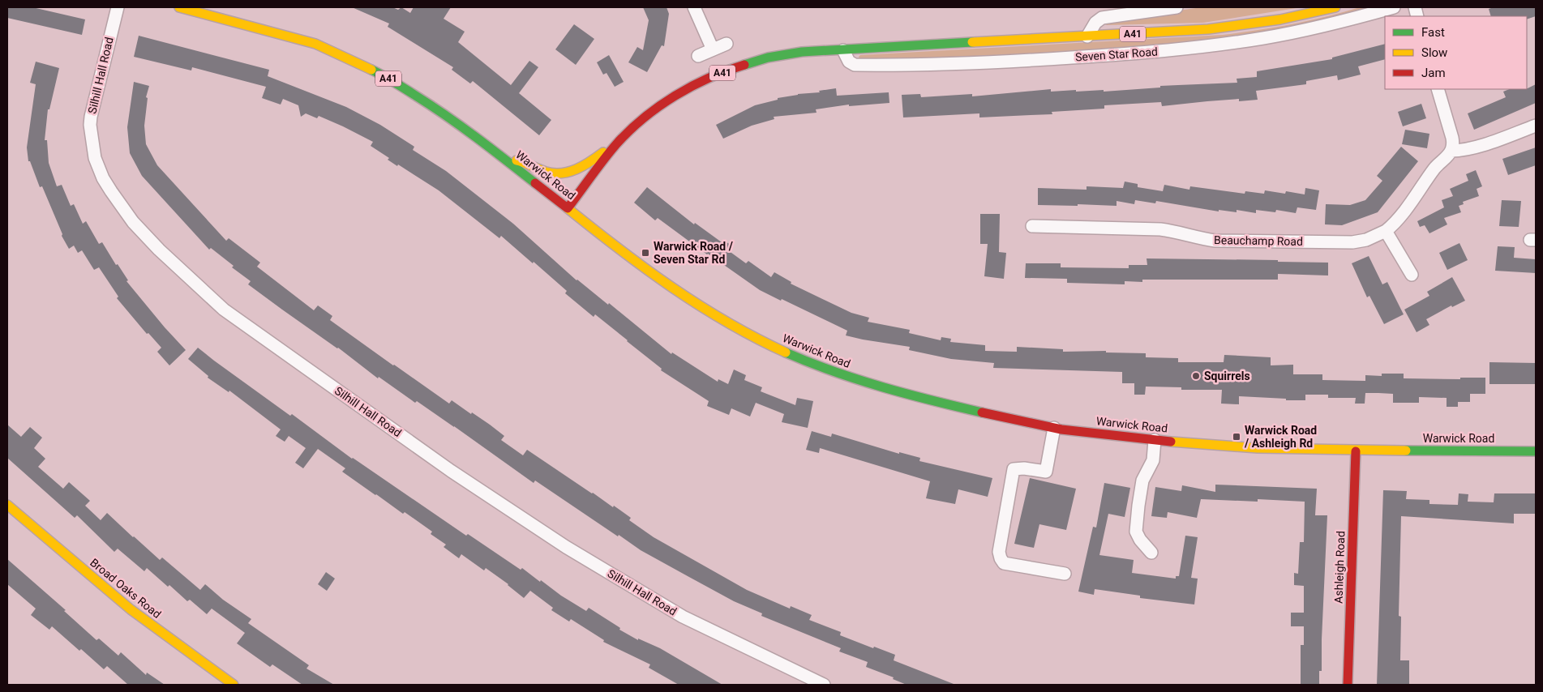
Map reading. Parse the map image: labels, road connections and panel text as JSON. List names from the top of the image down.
{
  "streets": {
    "main road": [
      "A41",
      "Seven Star Road",
      "Warwick Road",
      "Ashleigh Road",
      "Broad Oaks Road"
    ],
    "street": ["Silhill Hall Road", "Beauchamp Road"]
  },
  "crossings": [
    ["Seven Star Road", "Warwick Road"],
    ["Warwick Road", "Ashleigh Road"]
  ],
  "places": {
    "transit": ["Warwick Road / Seven Star Rd", "Warwick Road / Ashleigh Rd"],
    "other": ["Squirrels"]
  },
  "legend": ["Fast", "Slow", "Jam"]
}
